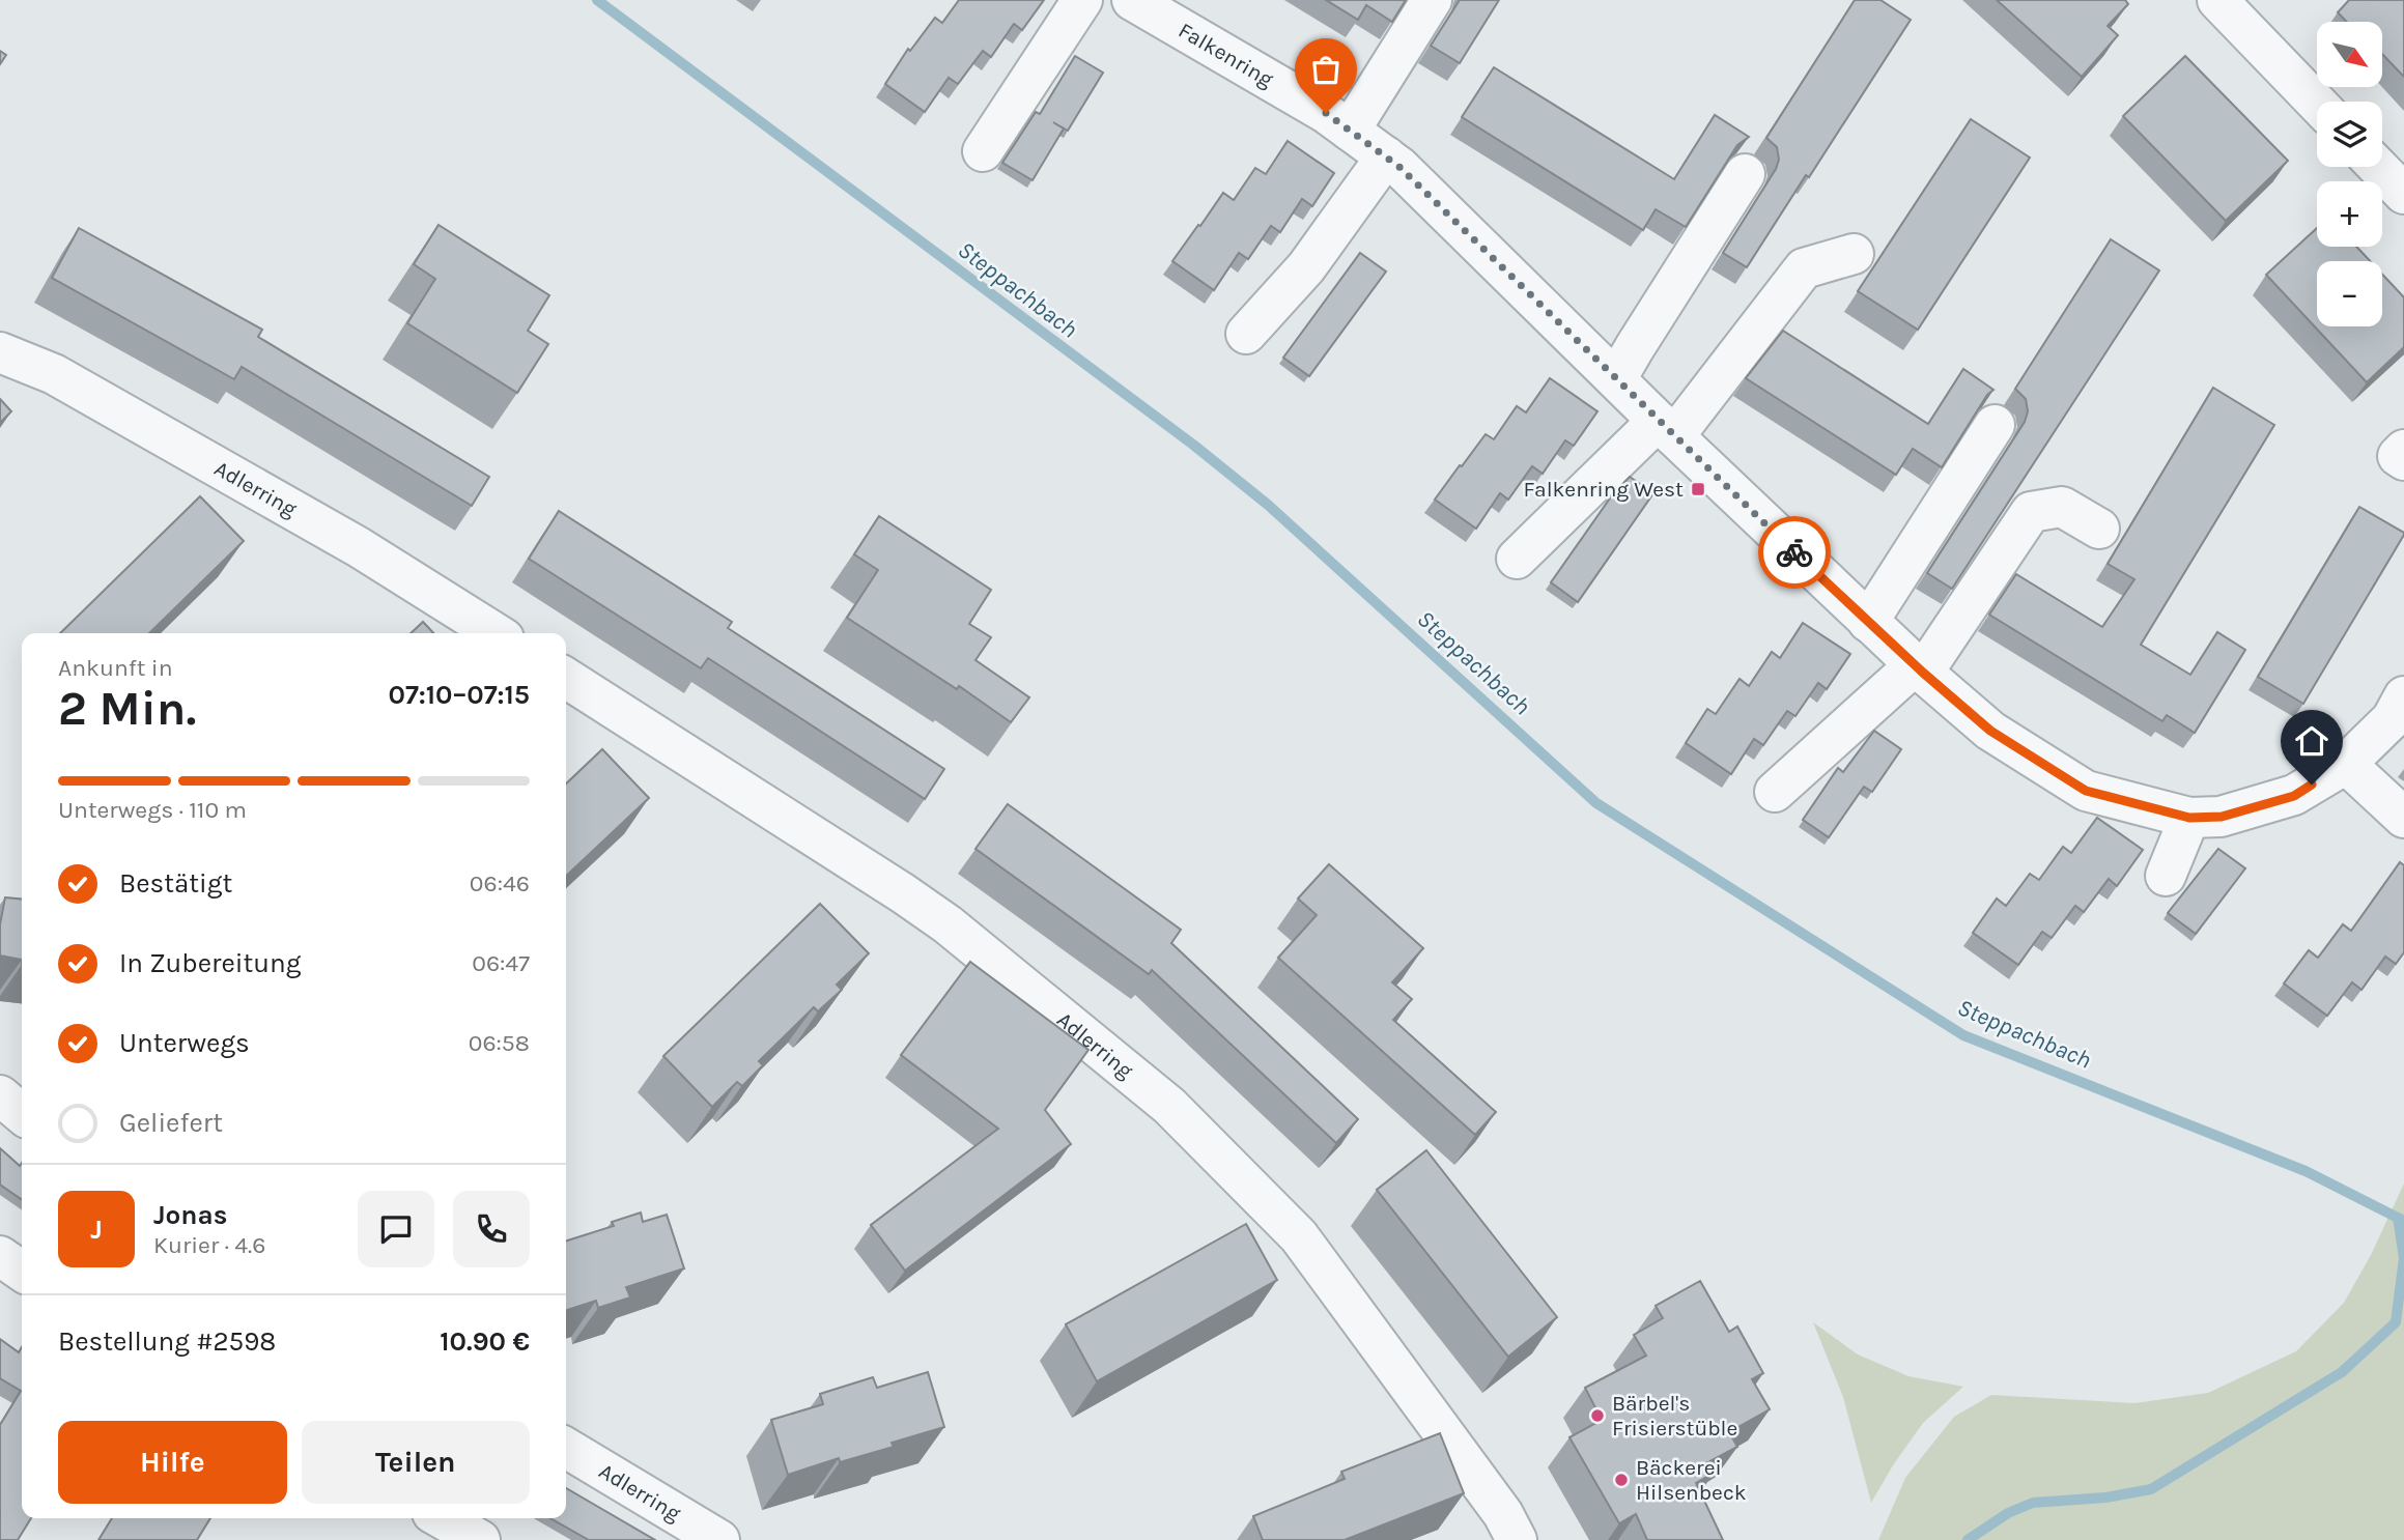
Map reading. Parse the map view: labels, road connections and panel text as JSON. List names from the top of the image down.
{
  "streets": {
    "street": ["Falkenring", "Adlerring"]
  },
  "water": ["Steppachbach"],
  "places": {
    "transit": ["Falkenring West"],
    "other": ["Bärbel's Frisierstüble", "Bäckerei Hilsenbeck"]
  },
  "north": "bottom right",
  "page": {
    "map_buttons": ["+", "−"],
    "heading": ["2 Min.", "Ankunft in", "07:10–07:15"],
    "panel": [
      "Jonas",
      "Kurier · 4.6",
      "Bestellung #2598",
      "10.90 €"
    ],
    "bar": "Unterwegs · 110 m",
    "list": [
      ["Bestätigt", "06:46"],
      ["In Zubereitung", "06:47"],
      ["Unterwegs", "06:58"],
      "Geliefert"
    ],
    "round": "J",
    "buttons": ["Hilfe", "Teilen"]
  }
}
